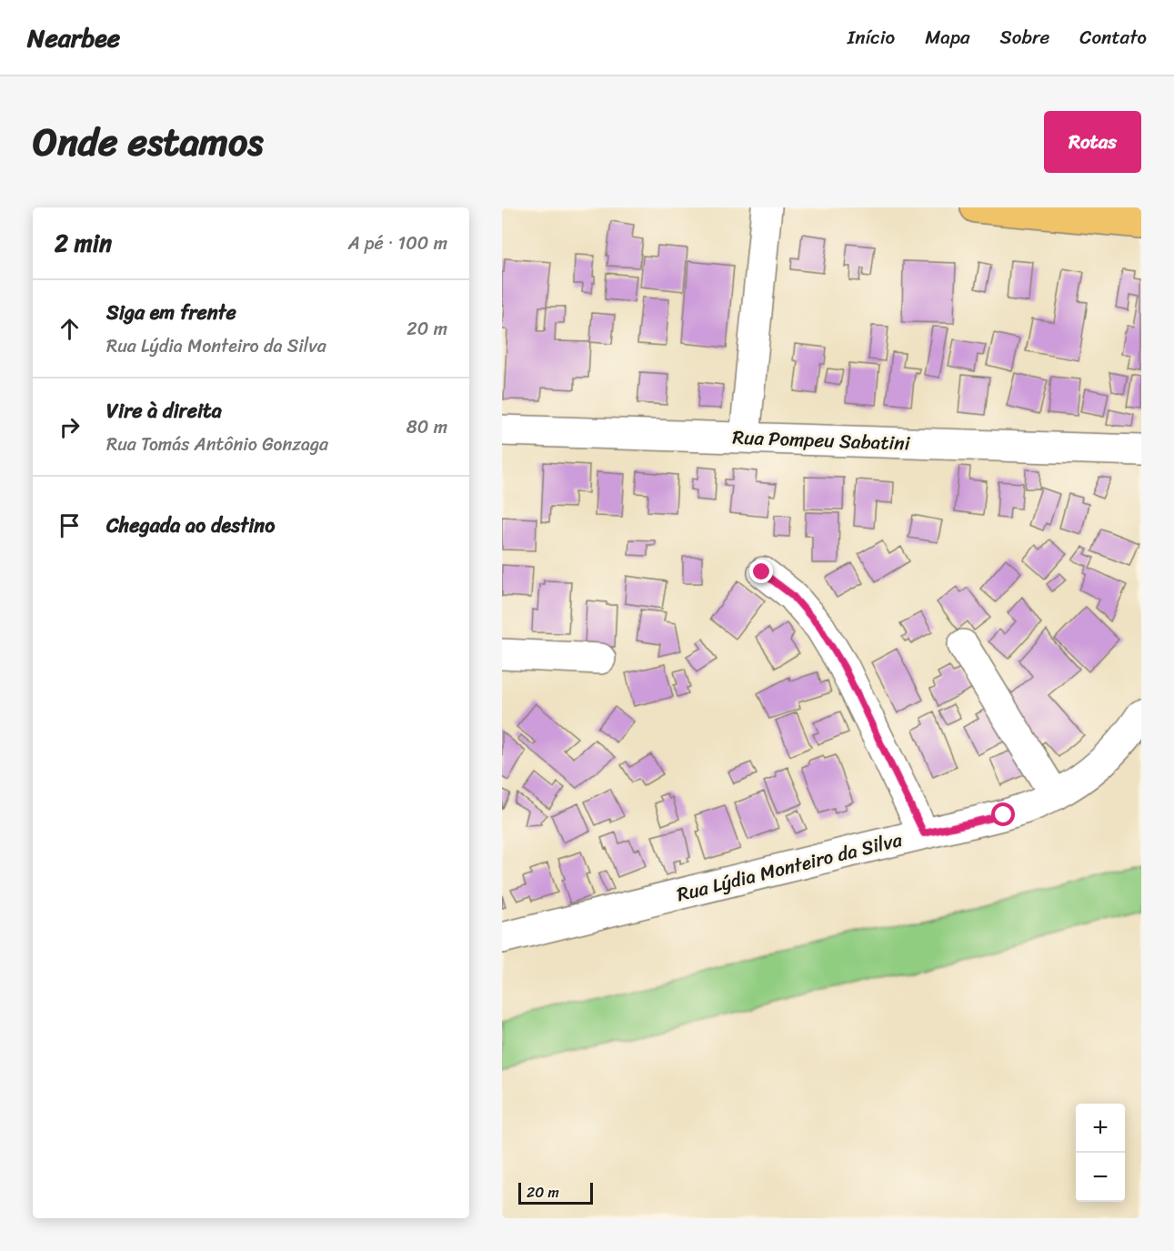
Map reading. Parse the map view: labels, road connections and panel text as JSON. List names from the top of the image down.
{
  "streets": {
    "street": ["Rua Pompeu Sabatini", "Rua Lýdia Monteiro da Silva"]
  },
  "scale_bar": "20 m",
  "page": {
    "header": "Nearbee",
    "nav": [
      "Início",
      "Mapa",
      "Sobre",
      "Contato"
    ],
    "title": "Onde estamos",
    "buttons": "Rotas",
    "heading": ["2 min", "A pé · 100 m"],
    "list": [
      ["Siga em frente", "Rua Lýdia Monteiro da Silva", "20 m"],
      ["Vire à direita", "Rua Tomás Antônio Gonzaga", "80 m"],
      "Chegada ao destino"
    ],
    "map_buttons": ["+", "−"],
    "scale": "20 m"
  }
}
